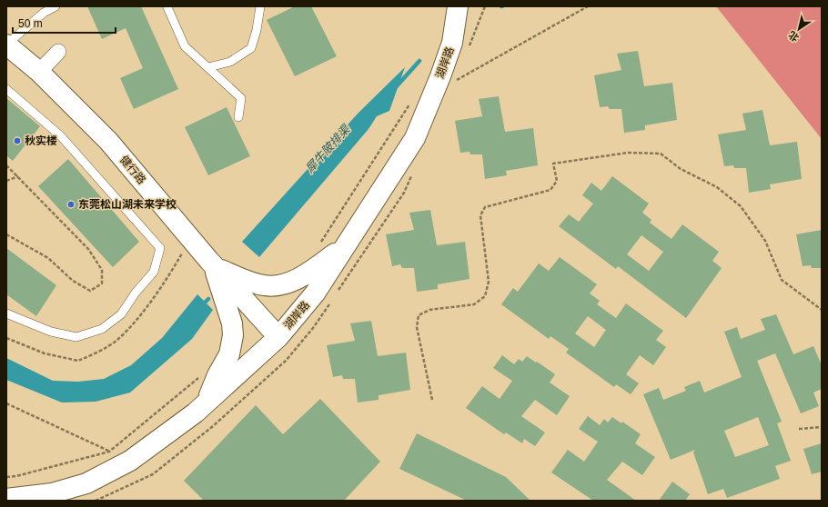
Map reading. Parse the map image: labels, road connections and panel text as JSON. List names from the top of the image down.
{
  "streets": {
    "street": ["湖岸路", "健行路"]
  },
  "crossings": [
    ["湖岸路", "健行路"]
  ],
  "water": ["犀牛陂排渠"],
  "places": ["秋实楼", "东莞松山湖未来学校"],
  "scale_bar": "50 m",
  "north": "bottom left"
}
